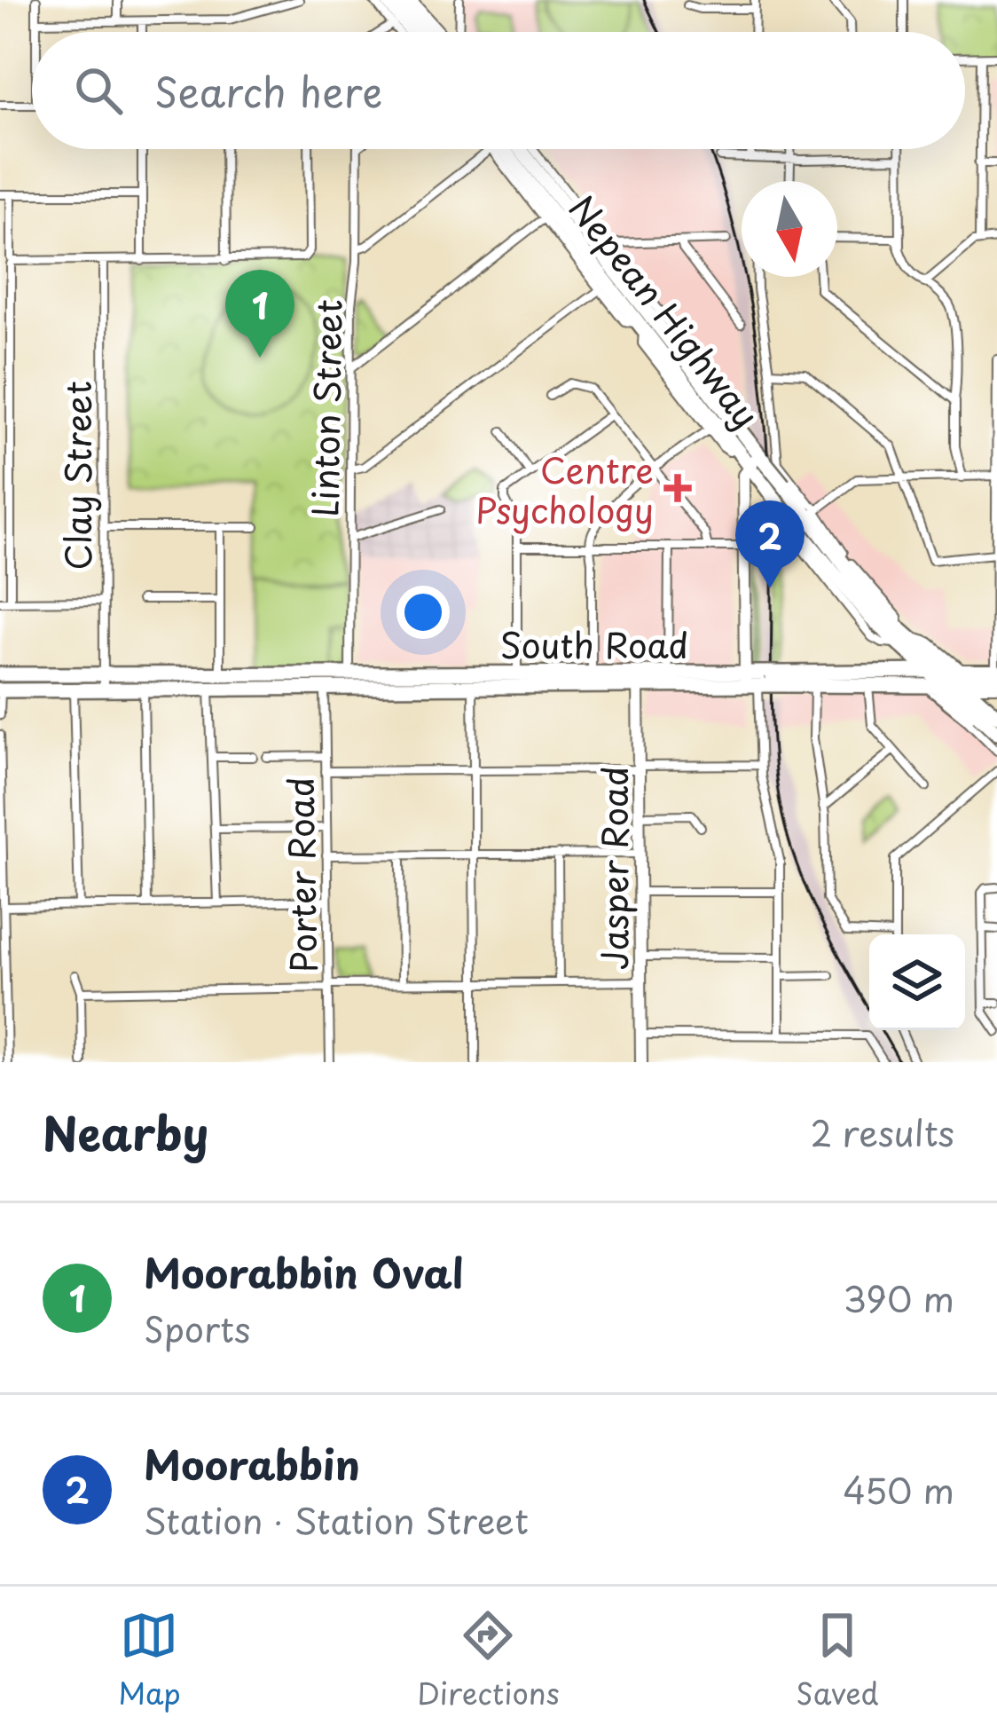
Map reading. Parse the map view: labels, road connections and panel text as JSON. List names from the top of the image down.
{
  "streets": {
    "highway": ["Nepean Highway", "South Road"],
    "main road": ["Jasper Road"],
    "street": ["Linton Street", "Clay Street", "Porter Road"]
  },
  "crossings": [
    ["Nepean Highway", "South Road"],
    ["Linton Street", "South Road"],
    ["Clay Street", "South Road"],
    ["South Road", "Jasper Road"],
    ["South Road", "Porter Road"]
  ],
  "places": {
    "health": ["Centre Psychology"]
  },
  "north": "bottom",
  "page": {
    "search": "Search here",
    "pins": ["1", "2"],
    "heading": ["Nearby", "2 results"],
    "list": [
      {
        "mark": "1",
        "name": "Moorabbin Oval",
        "note": "Sports",
        "value": "390 m"
      },
      {
        "mark": "2",
        "name": "Moorabbin",
        "note": "Station · Station Street",
        "value": "450 m"
      }
    ],
    "nav": ["Map", "Directions", "Saved"]
  }
}
